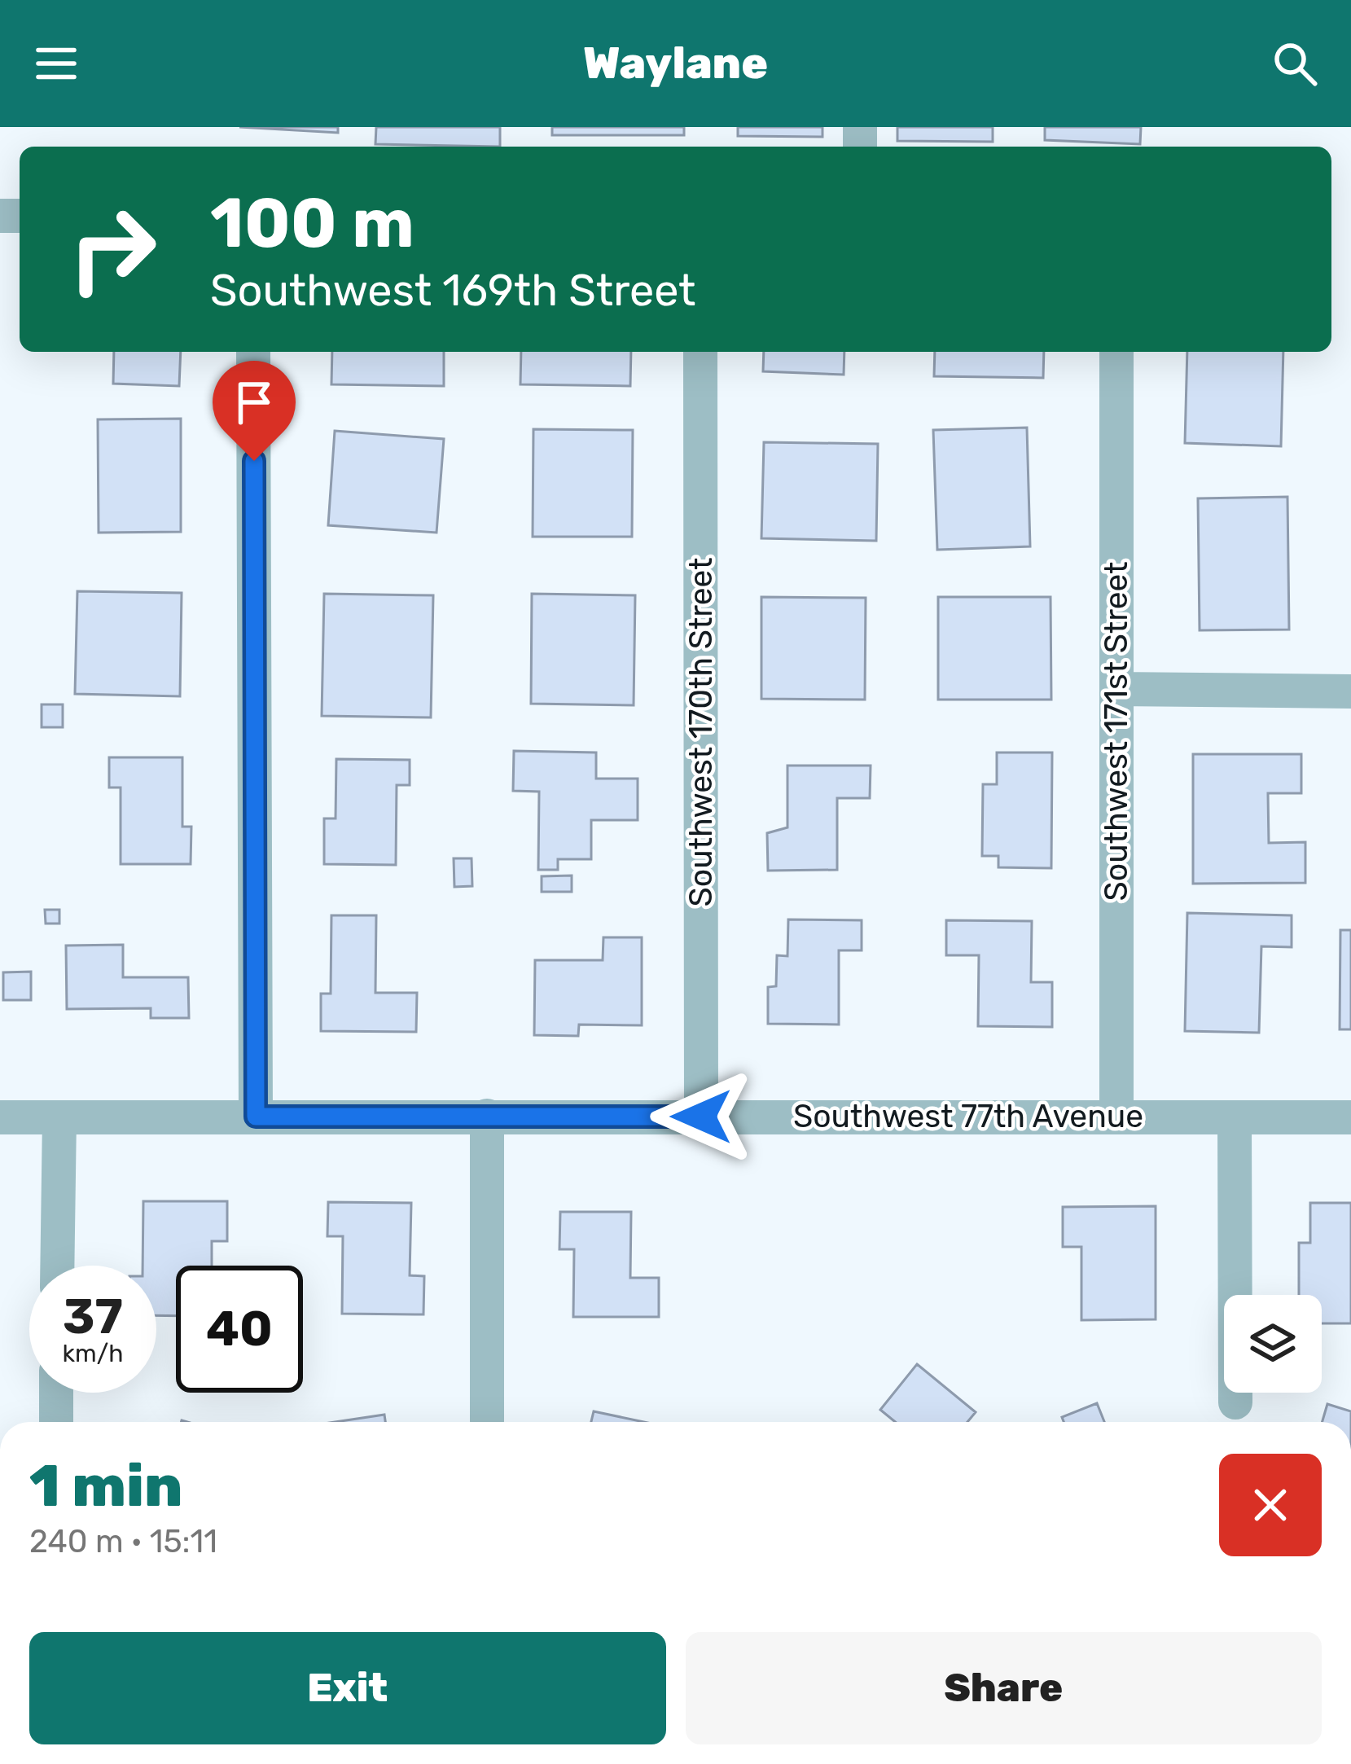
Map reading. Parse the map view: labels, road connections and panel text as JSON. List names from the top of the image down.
{
  "streets": {
    "street": ["Southwest 171st Street", "Southwest 170th Street", "Southwest 77th Avenue"]
  },
  "crossings": [
    ["Southwest 171st Street", "Southwest 77th Avenue"],
    ["Southwest 170th Street", "Southwest 77th Avenue"]
  ],
  "page": {
    "header": "Waylane",
    "turn": ["100 m", "Southwest 169th Street"],
    "speed": "37 km/h",
    "limit": "40",
    "heading": ["1 min", "240 m · 15:11"],
    "buttons": ["Exit", "Share"]
  }
}
